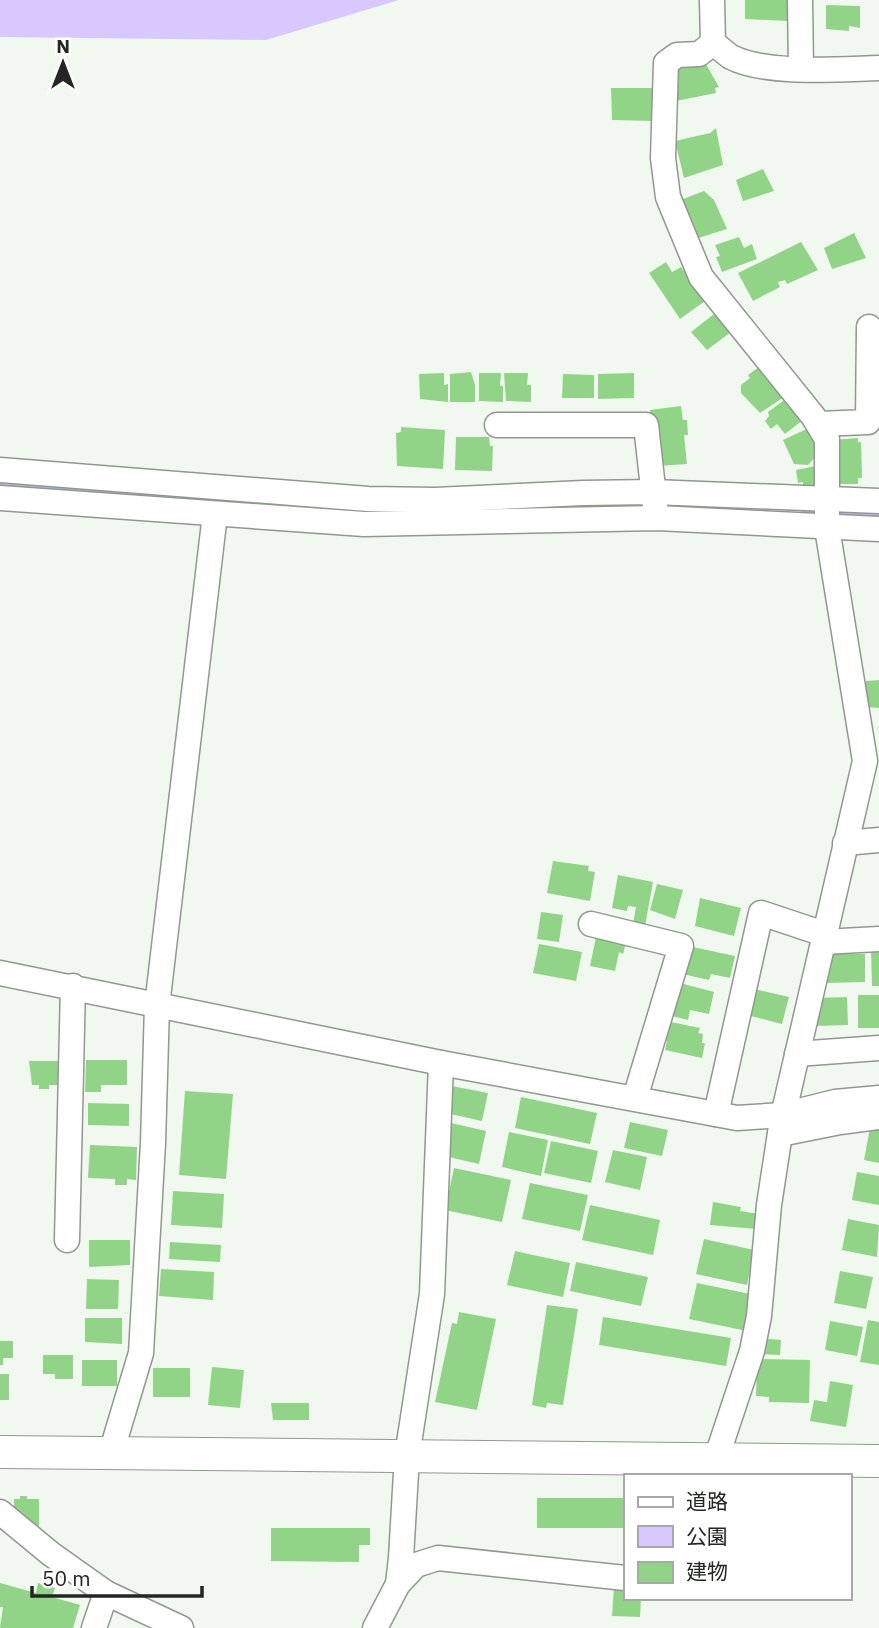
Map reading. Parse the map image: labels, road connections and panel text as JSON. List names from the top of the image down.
{
  "legend": ["道路", "公園", "建物"],
  "scale_bar": "50 m",
  "north": "top"
}
